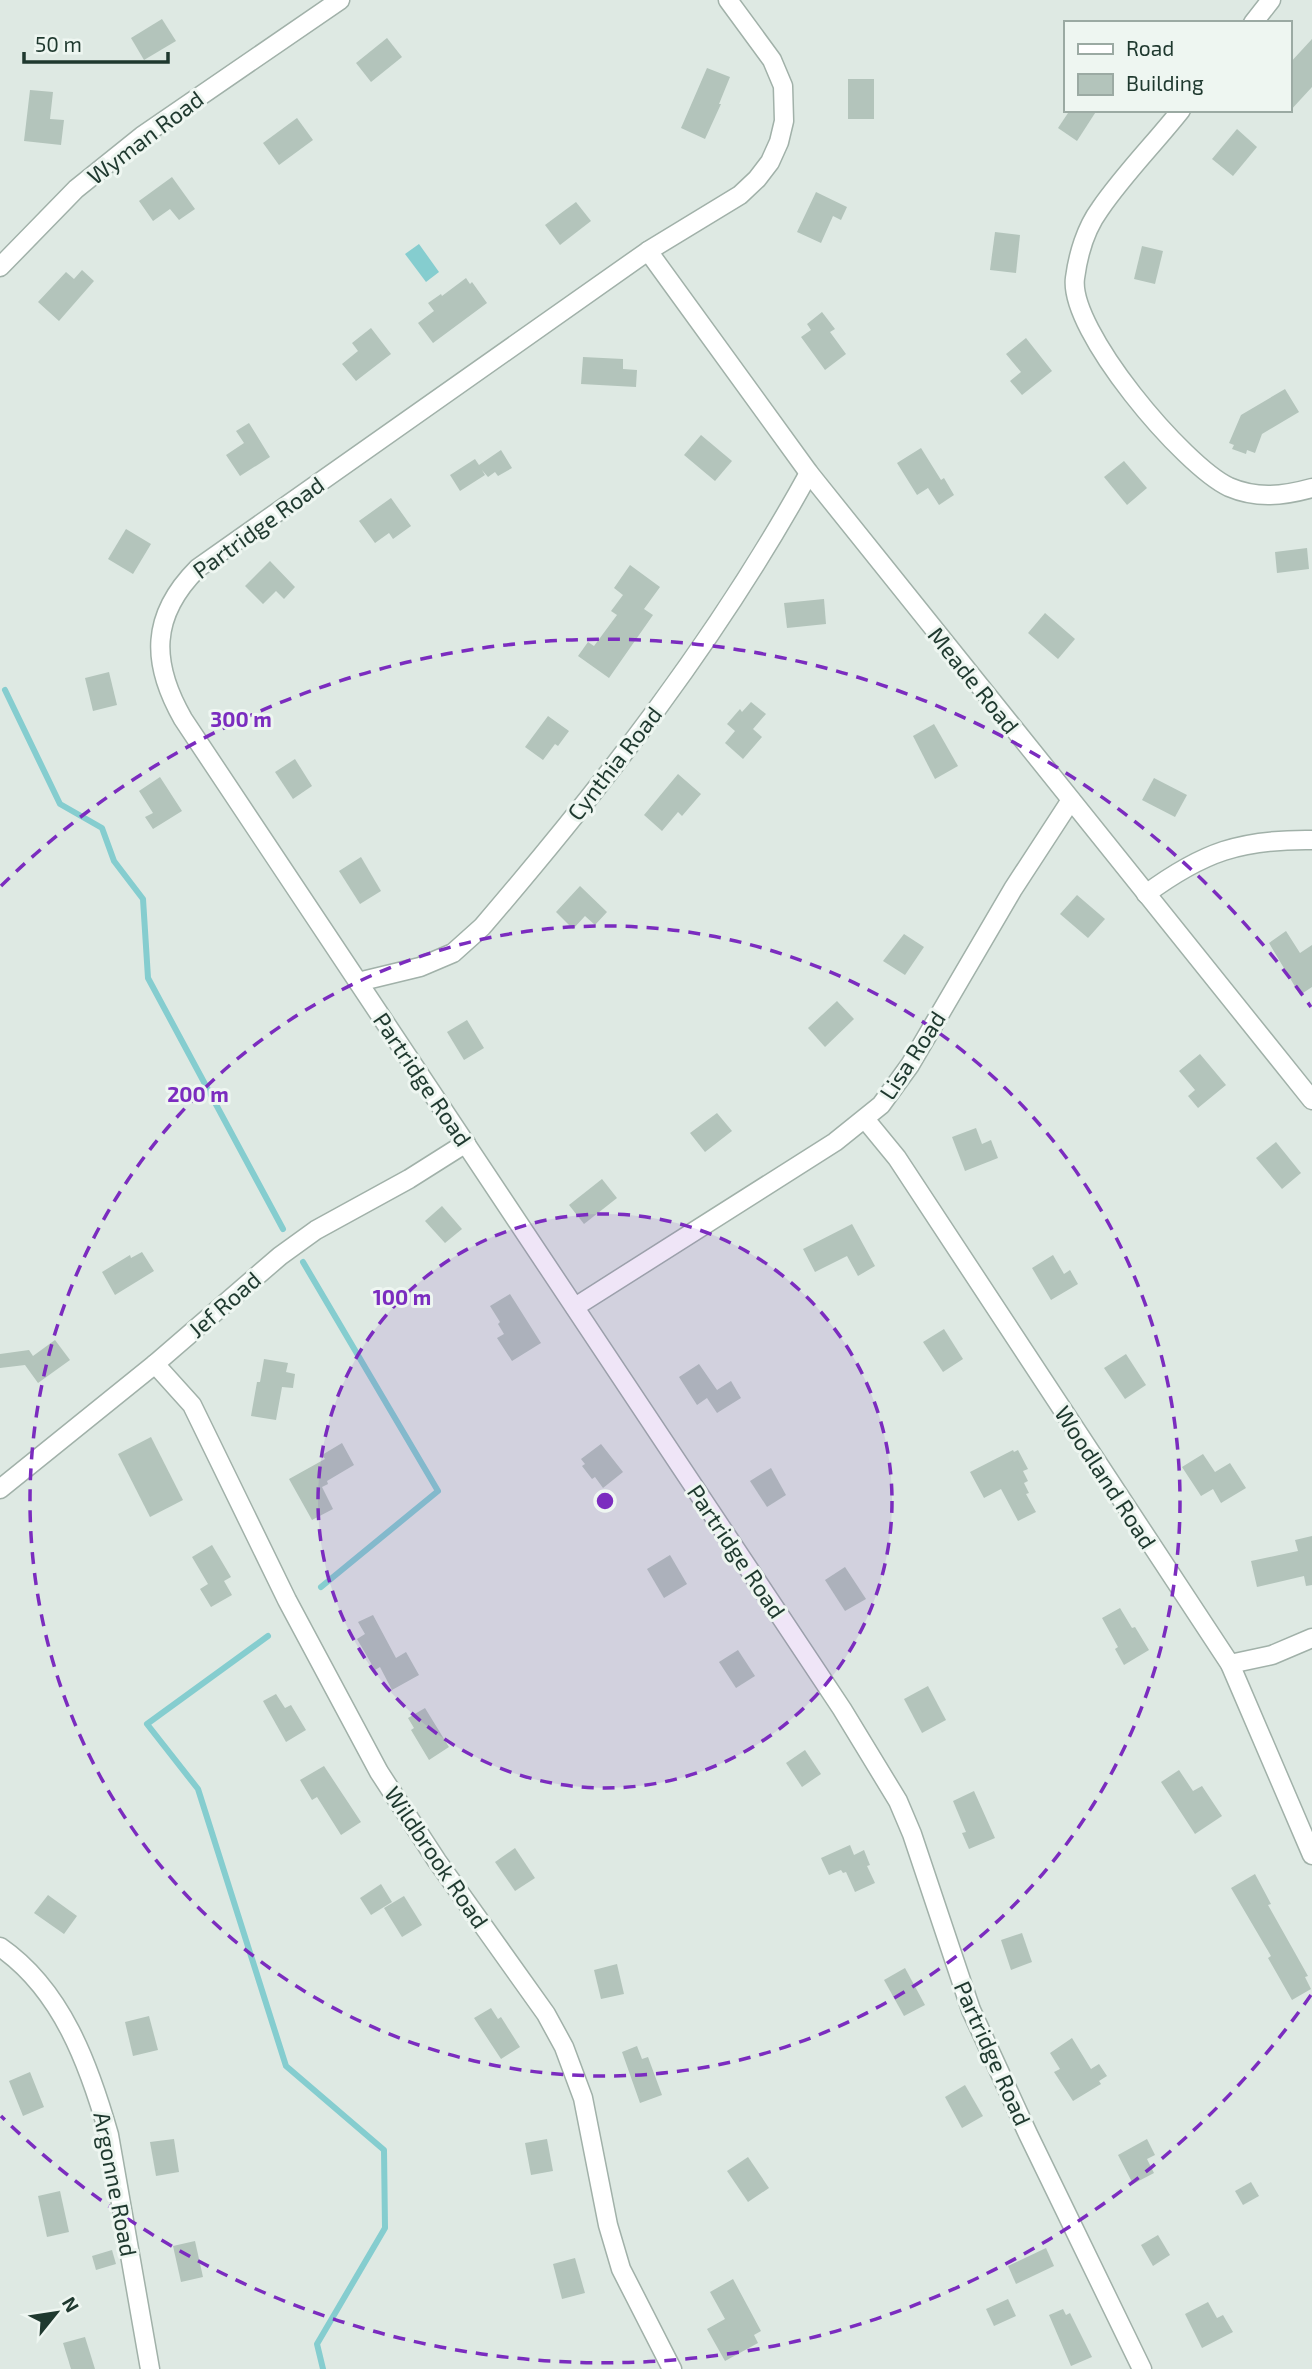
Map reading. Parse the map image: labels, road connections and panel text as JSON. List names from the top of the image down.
{
  "streets": {
    "street": [
      "Wyman Road",
      "Partridge Road",
      "Meade Road",
      "Cynthia Road",
      "Lisa Road",
      "Jef Road",
      "Woodland Road",
      "Wildbrook Road",
      "Argonne Road"
    ]
  },
  "crossings": [
    ["Partridge Road", "Meade Road"],
    ["Partridge Road", "Cynthia Road"],
    ["Partridge Road", "Lisa Road"],
    ["Partridge Road", "Jef Road"],
    ["Meade Road", "Cynthia Road"],
    ["Meade Road", "Lisa Road"],
    ["Lisa Road", "Woodland Road"],
    ["Jef Road", "Wildbrook Road"]
  ],
  "legend": ["Road", "Building"],
  "scale_bar": "50 m",
  "north": "top right",
  "rings": ["300 m", "200 m", "100 m"]
}
